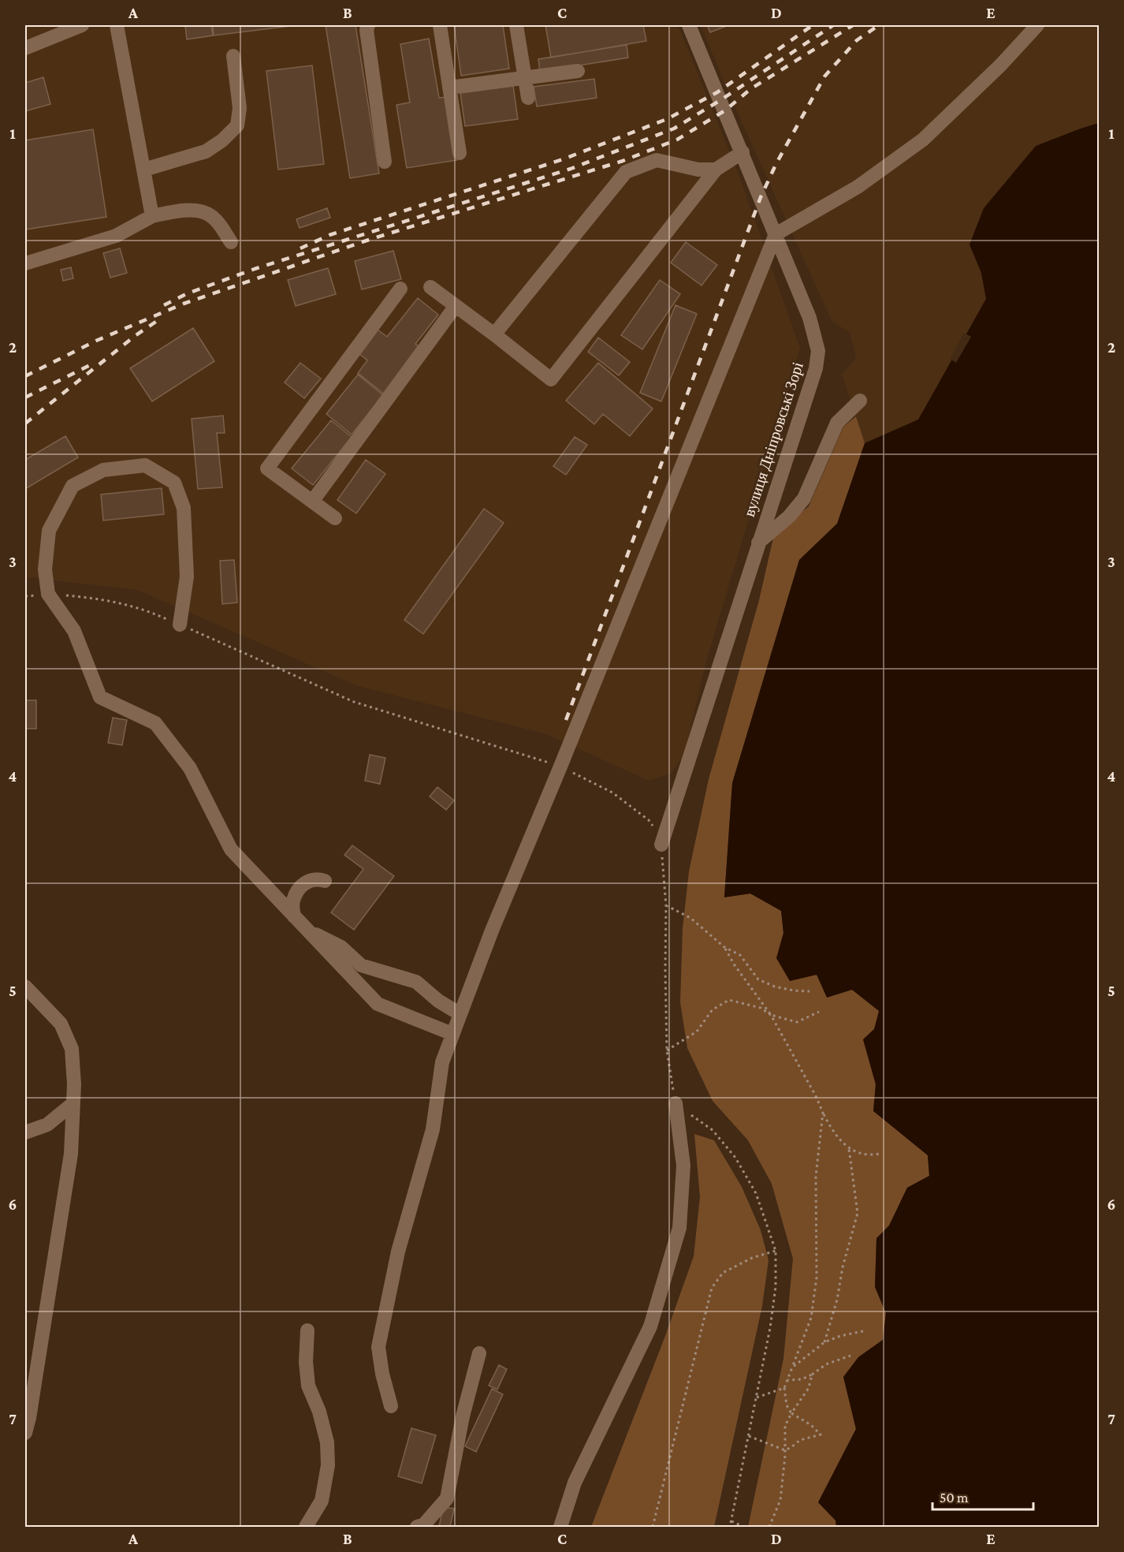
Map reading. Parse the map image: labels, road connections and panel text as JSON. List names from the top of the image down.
{
  "streets": {
    "street": ["вулиця Дніпровські Зорі"]
  },
  "scale_bar": "50 m",
  "grid": {
    "columns": [
      "A",
      "B",
      "C",
      "D",
      "E"
    ],
    "rows": [
      "1",
      "2",
      "3",
      "4",
      "5",
      "6",
      "7"
    ]
  }
}
